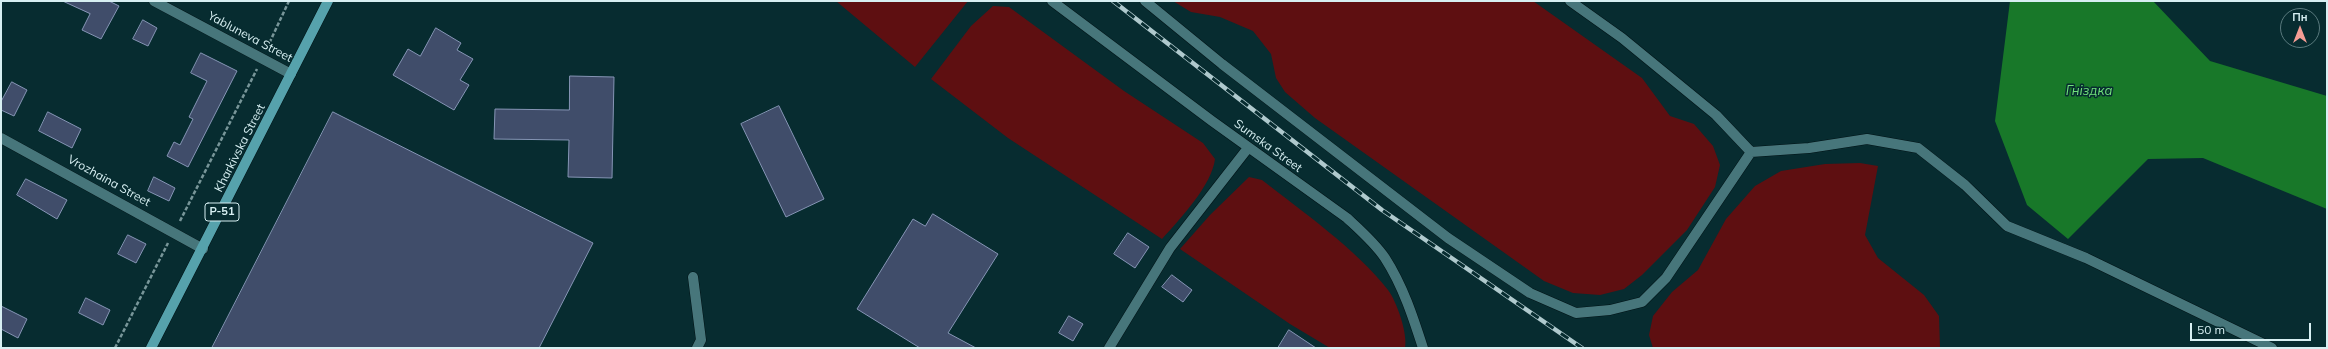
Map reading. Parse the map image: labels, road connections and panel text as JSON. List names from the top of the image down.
{
  "streets": {
    "main road": ["Kharkivska Street", "Р-51"],
    "street": ["Yabluneva Street", "Sumska Street", "Vrozhaina Street"]
  },
  "crossings": [
    ["Yabluneva Street", "Kharkivska Street"],
    ["Kharkivska Street", "Vrozhaina Street"]
  ],
  "water": ["Гніздка"],
  "scale_bar": "50 m",
  "north": "top"
}
